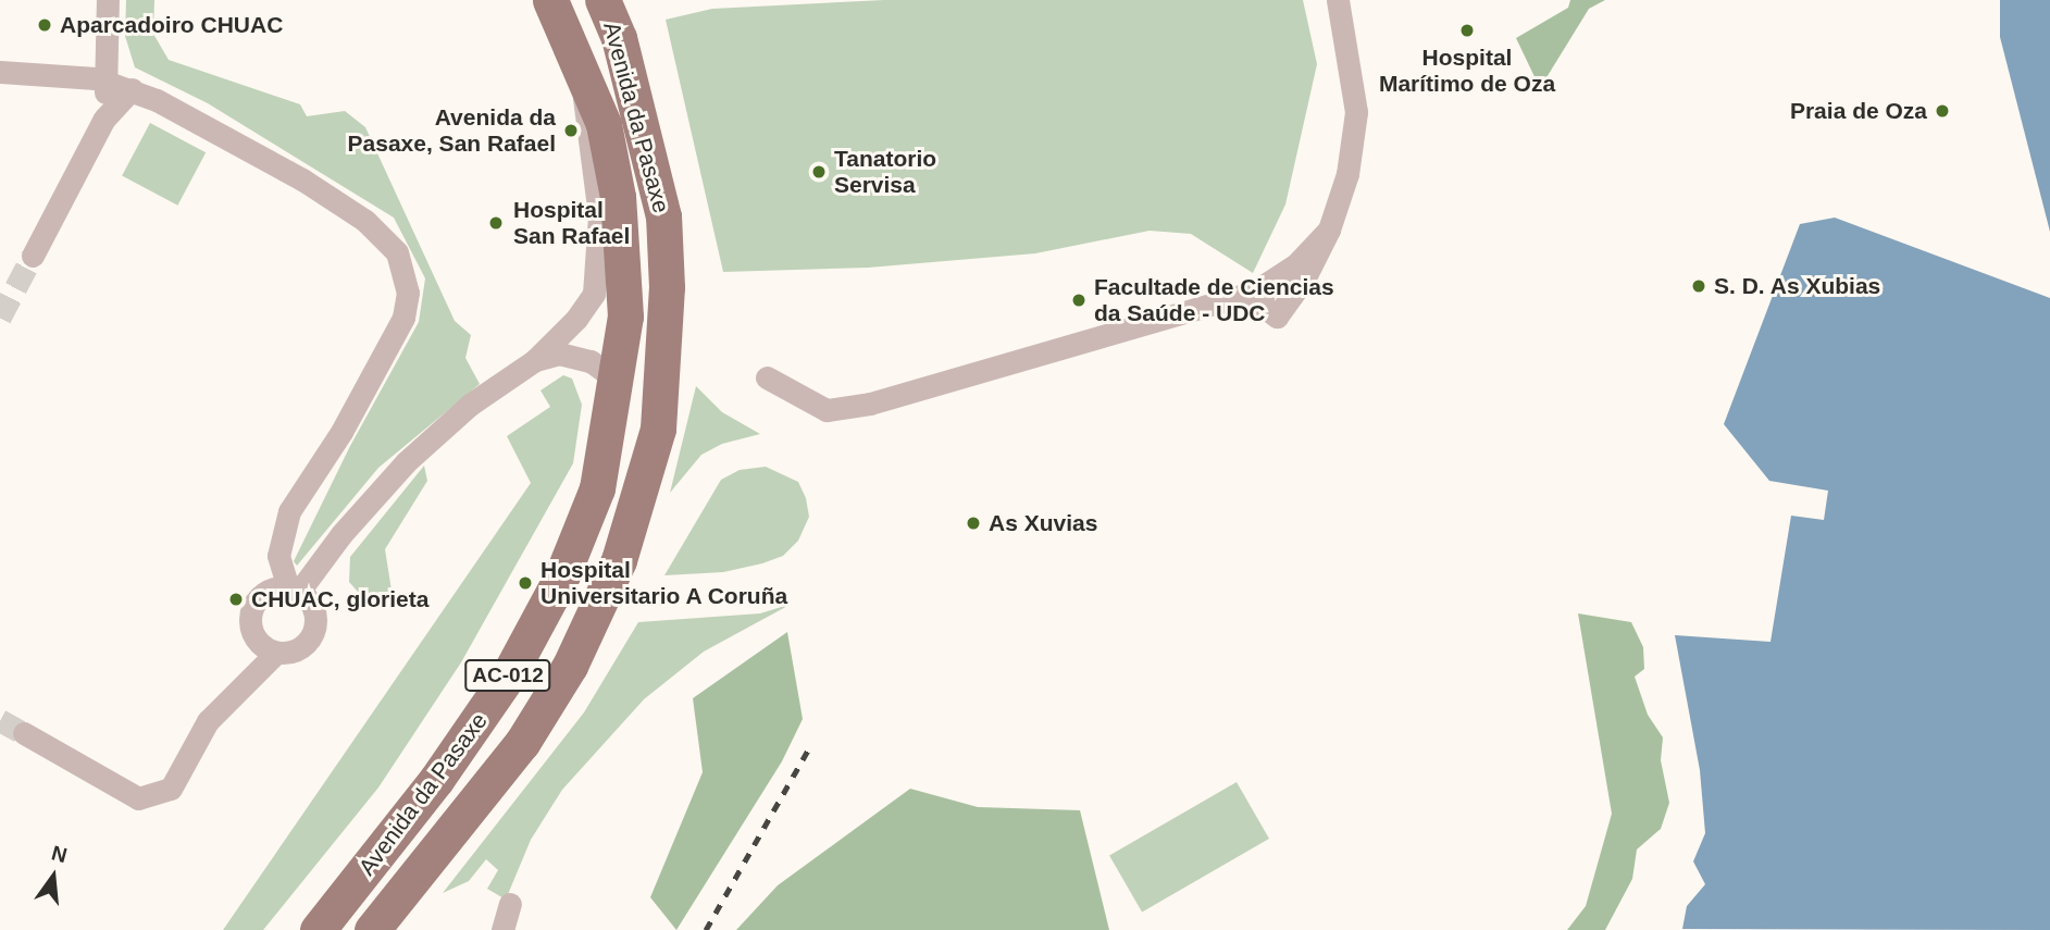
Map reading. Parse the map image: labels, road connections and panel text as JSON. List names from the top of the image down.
{
  "streets": {
    "main road": ["Avenida da Pasaxe", "AC-012"]
  },
  "places": [
    "Aparcadoiro CHUAC",
    "Hospital Marítimo de Oza",
    "Praia de Oza",
    "Avenida da Pasaxe, San Rafael",
    "Tanatorio Servisa",
    "Hospital San Rafael",
    "S. D. As Xubias",
    "Facultade de Ciencias da Saúde - UDC",
    "As Xuvias",
    "Hospital Universitario A Coruña",
    "CHUAC, glorieta"
  ],
  "north": "top"
}
